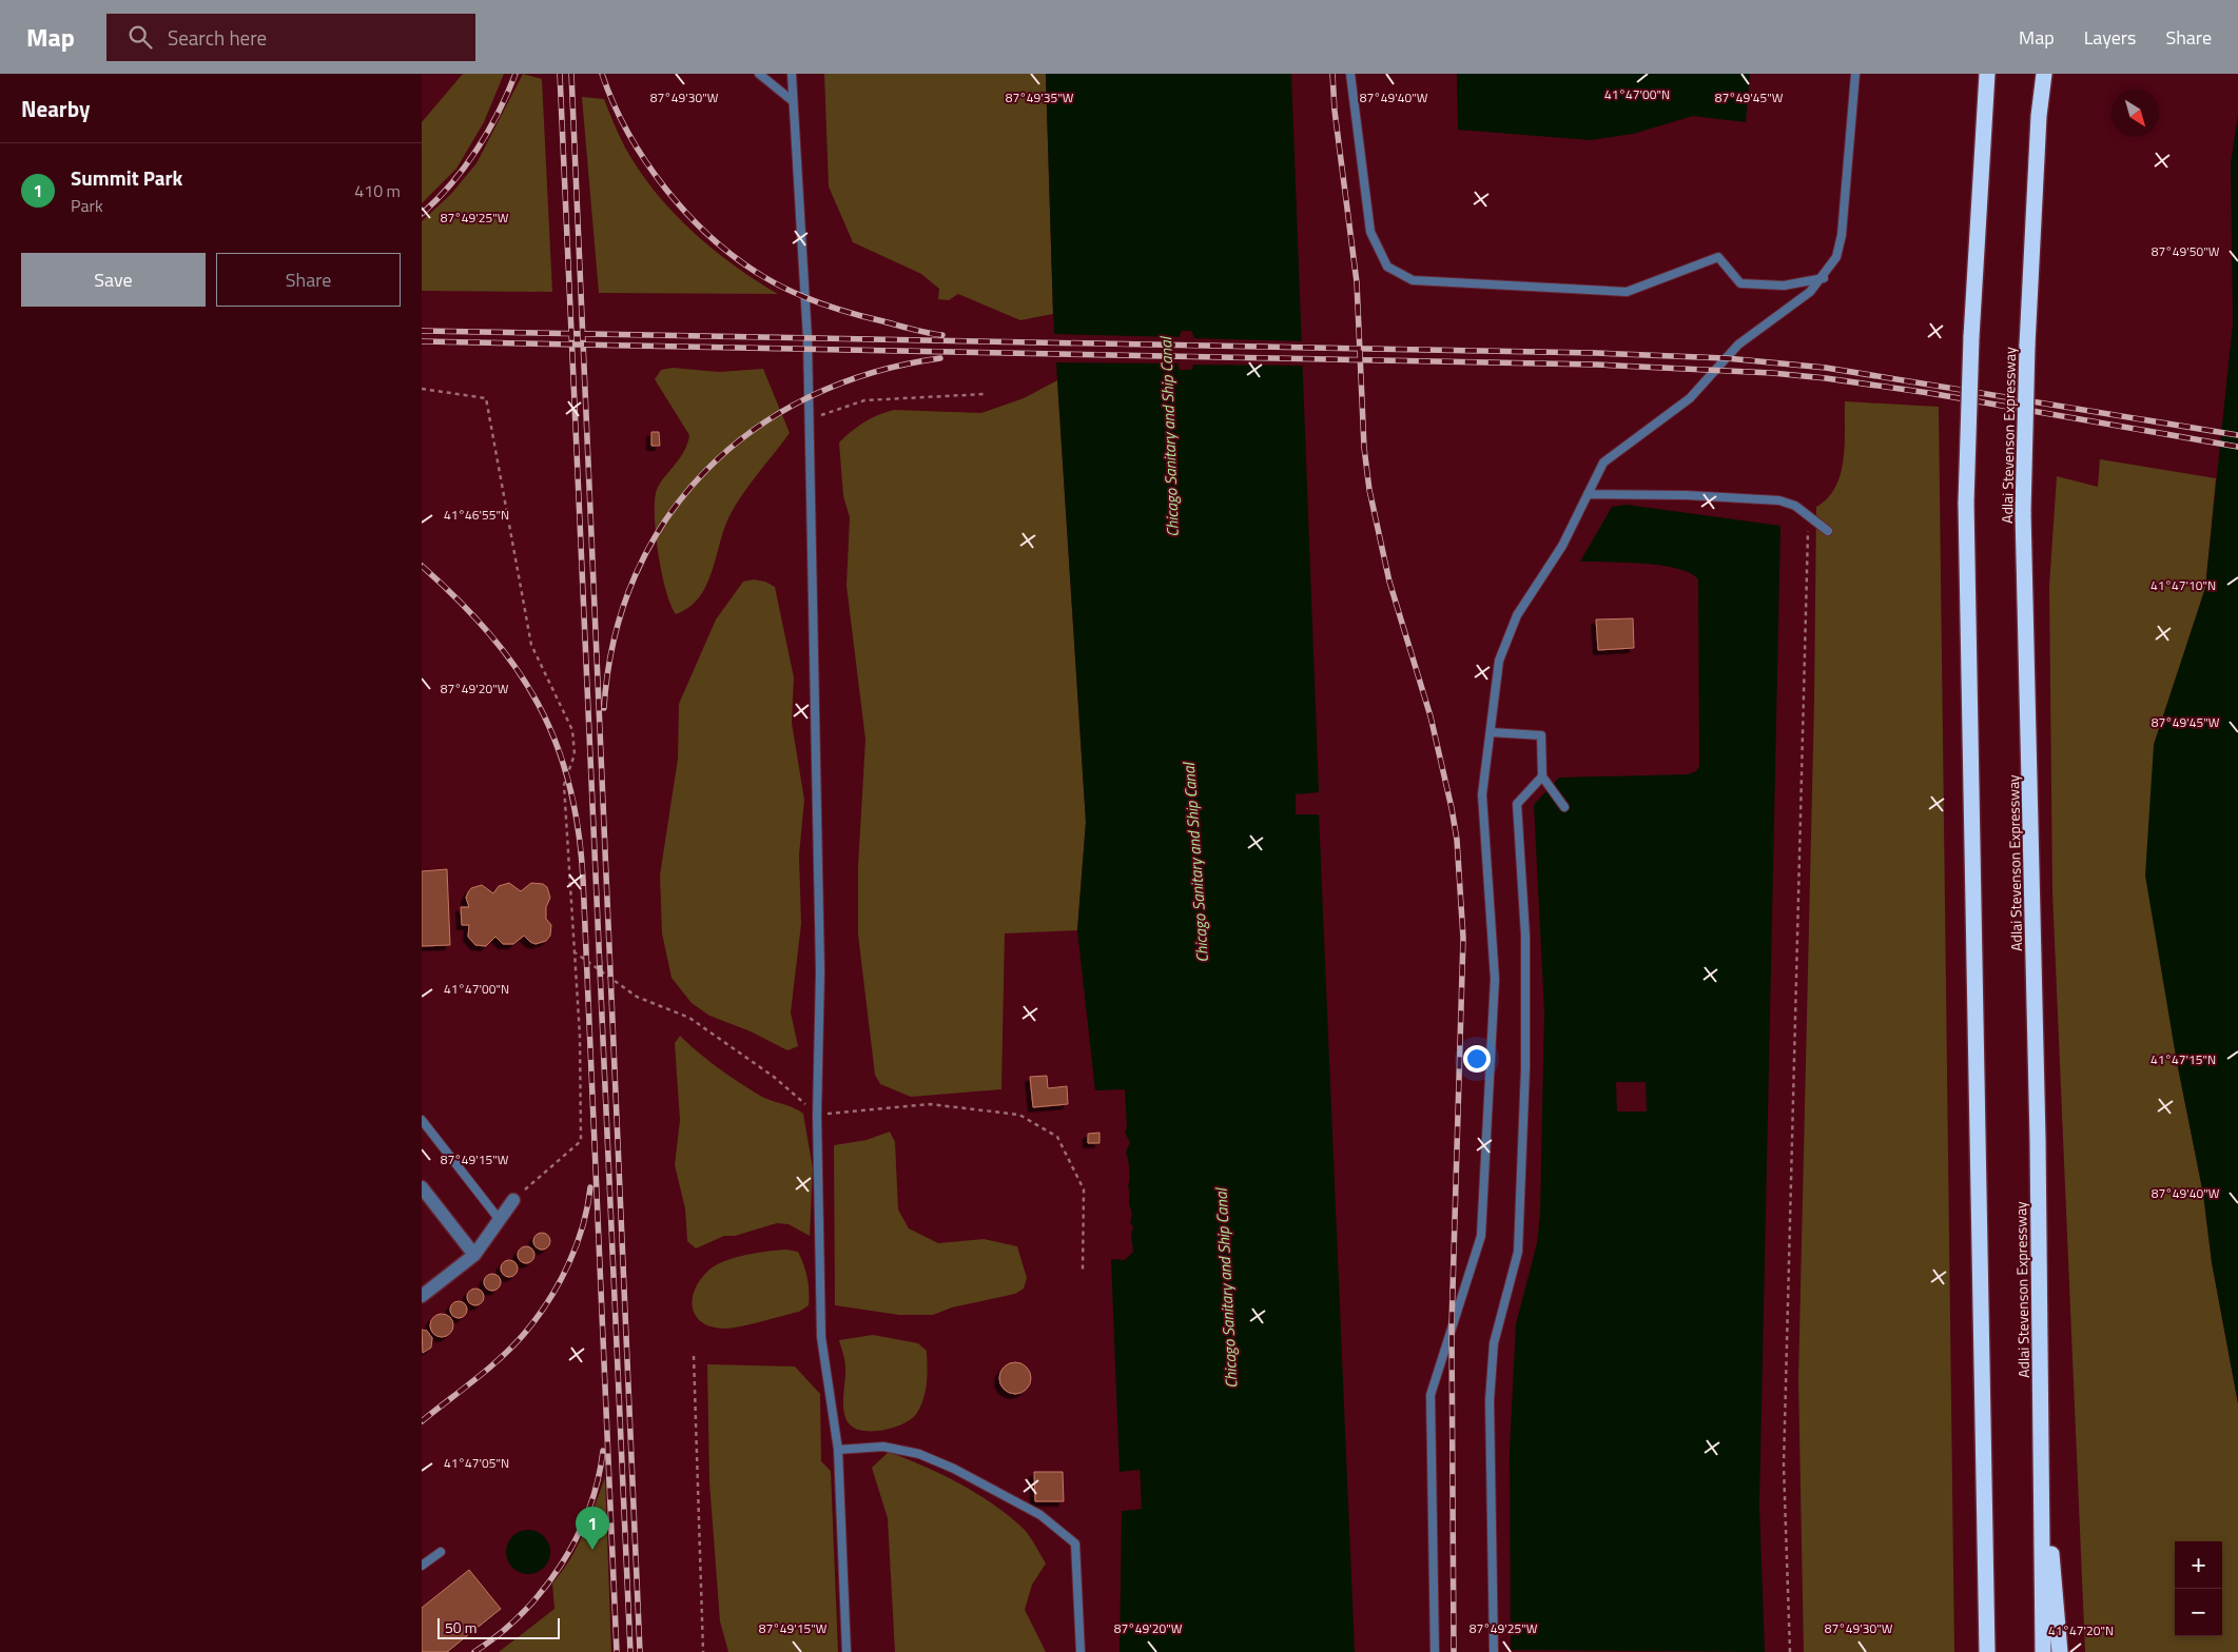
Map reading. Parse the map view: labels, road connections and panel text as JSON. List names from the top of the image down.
{
  "streets": {
    "highway": ["Adlai Stevenson Expressway"]
  },
  "water": ["Chicago Sanitary and Ship Canal"],
  "scale_bar": "50 m",
  "north": "bottom right",
  "page": {
    "header": "Map",
    "search": "Search here",
    "nav": ["Map", "Layers", "Share"],
    "heading": "Nearby",
    "list": [
      {
        "mark": "1",
        "name": "Summit Park",
        "note": "Park",
        "value": "410 m"
      }
    ],
    "buttons": ["Save", "Share"],
    "pins": "1",
    "map_buttons": ["+", "−"],
    "scale": "50 m"
  },
  "coordinates": [
    "41°47'00\"N",
    "87°49'30\"W",
    "87°49'35\"W",
    "87°49'40\"W",
    "87°49'45\"W",
    "87°49'25\"W",
    "87°49'50\"W",
    "41°46'55\"N",
    "41°47'10\"N",
    "87°49'20\"W",
    "41°47'15\"N",
    "87°49'15\"W",
    "41°47'05\"N",
    "41°47'20\"N"
  ]
}
